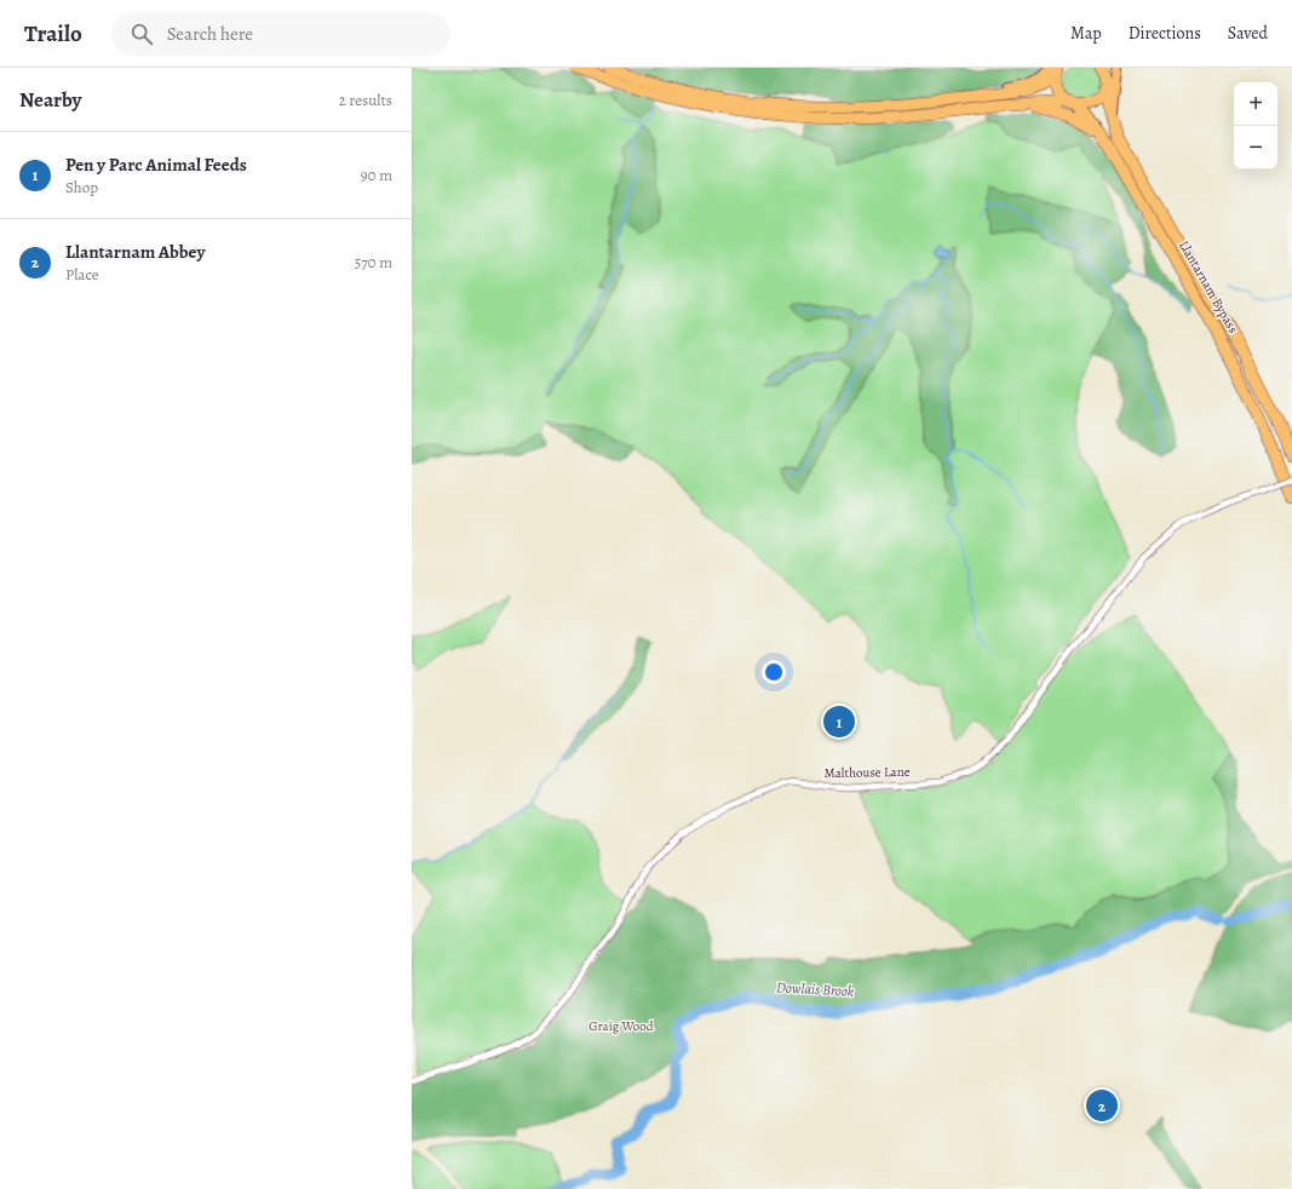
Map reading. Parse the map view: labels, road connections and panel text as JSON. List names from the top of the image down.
{
  "streets": {
    "highway": ["Llantarnam Bypass"],
    "street": ["Malthouse Lane"]
  },
  "water": ["Dowlais Brook"],
  "parks": ["Graig Wood"],
  "page": {
    "header": "Trailo",
    "search": "Search here",
    "nav": ["Map", "Directions", "Saved"],
    "heading": ["Nearby", "2 results"],
    "map_buttons": ["+", "−"],
    "list": [
      {
        "mark": "1",
        "name": "Pen y Parc Animal Feeds",
        "note": "Shop",
        "value": "90 m"
      },
      {
        "mark": "2",
        "name": "Llantarnam Abbey",
        "note": "Place",
        "value": "570 m"
      }
    ],
    "pins": ["1", "2"]
  }
}
